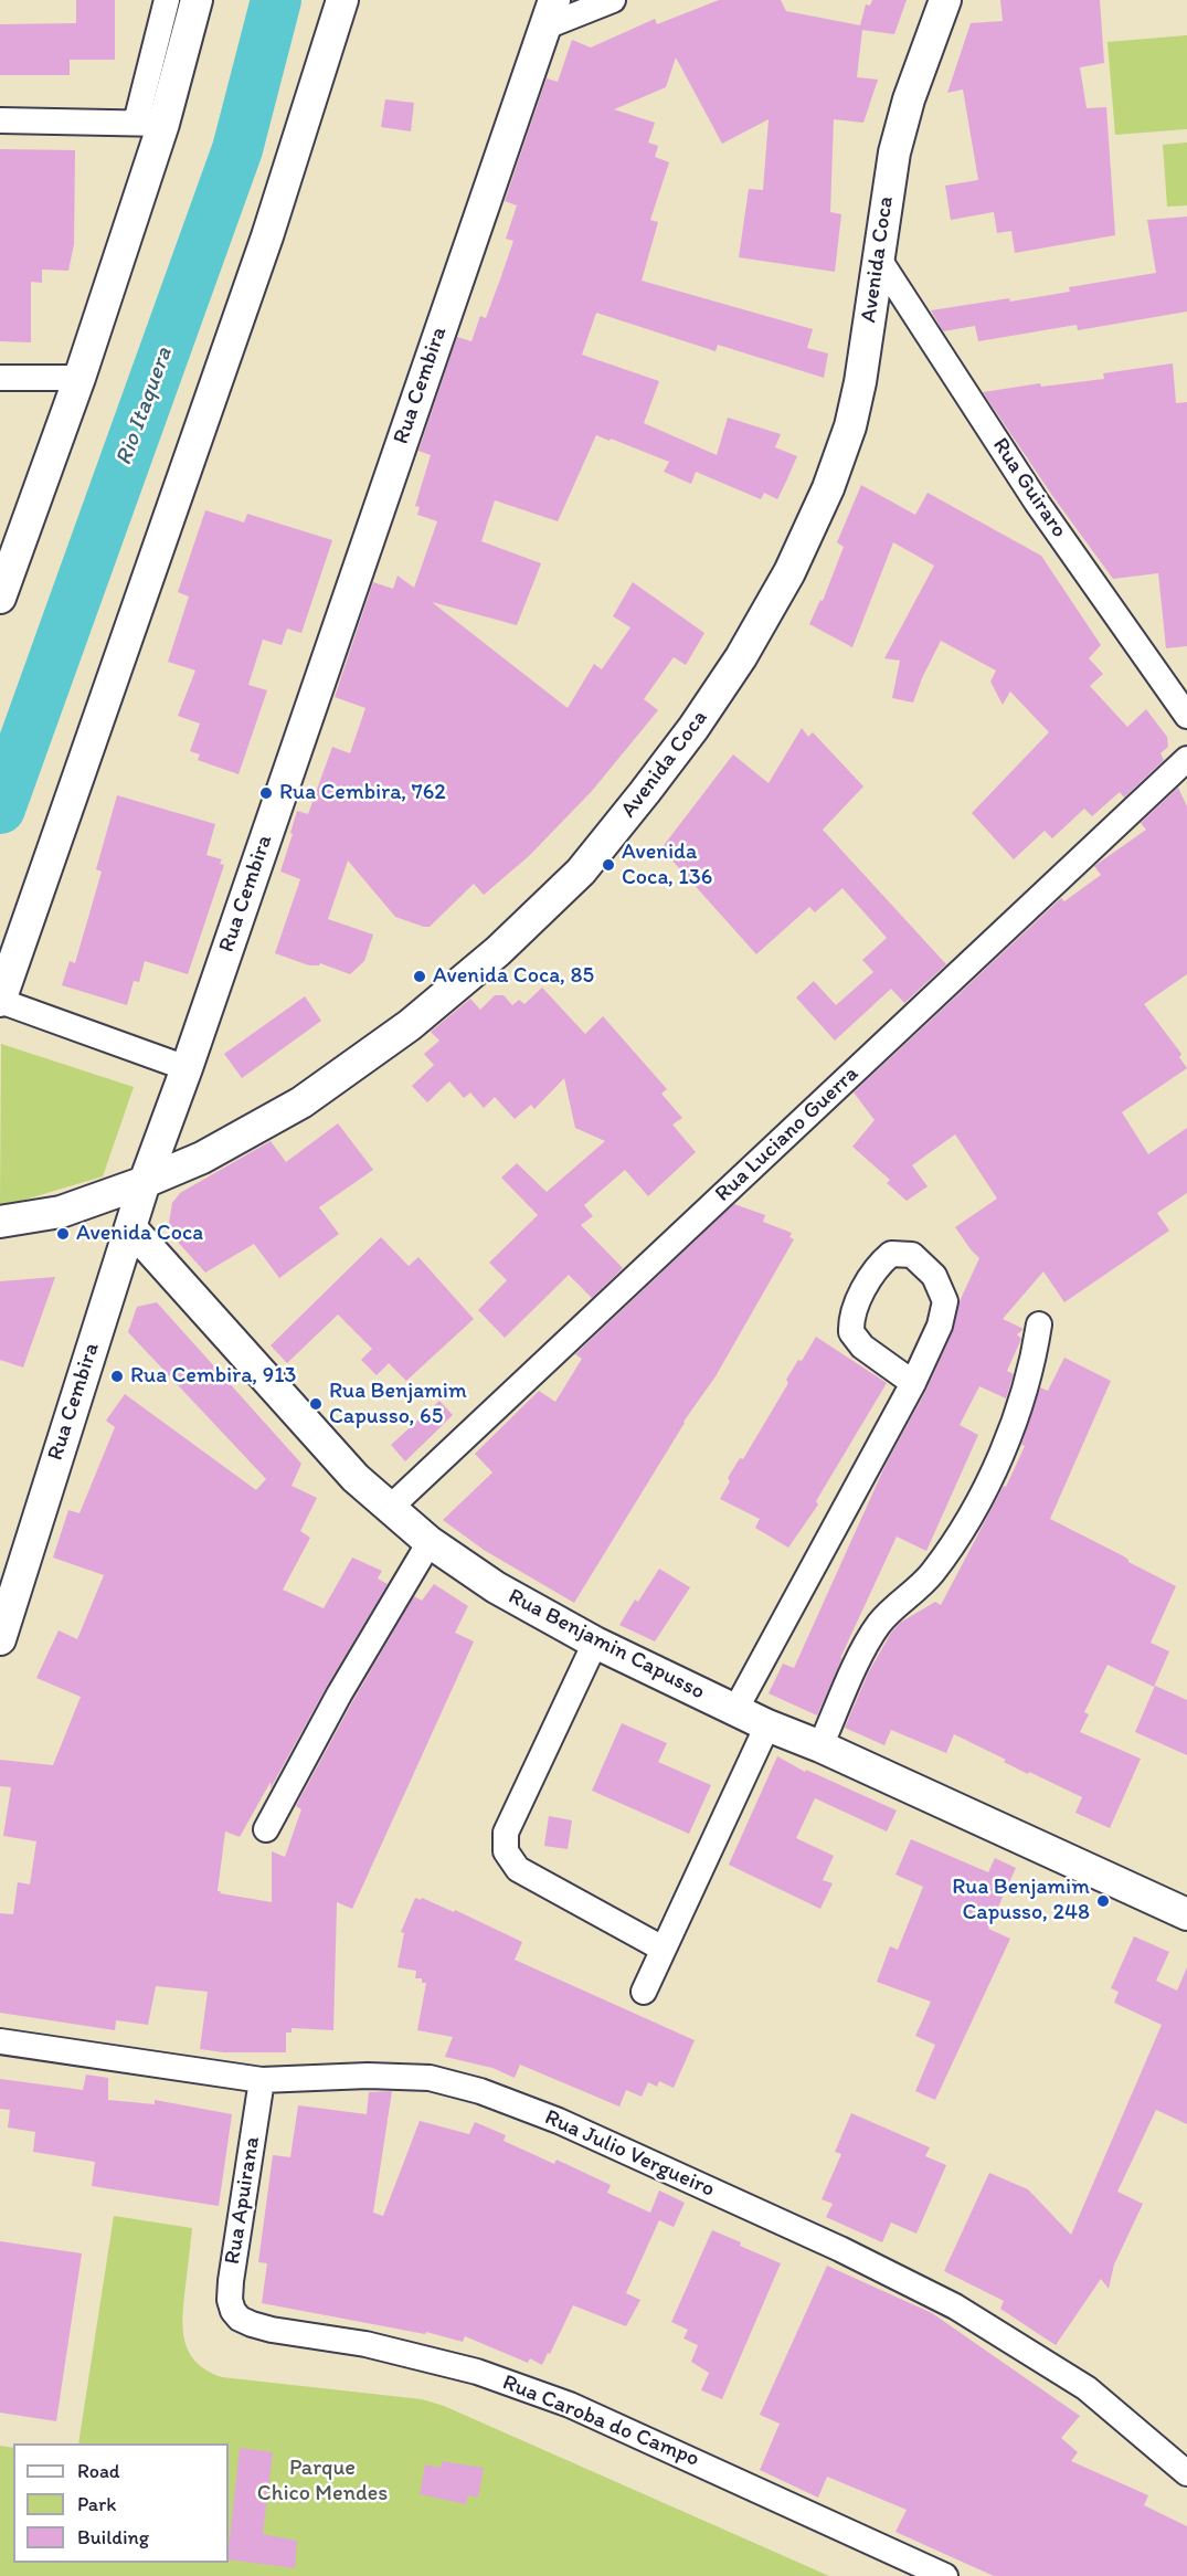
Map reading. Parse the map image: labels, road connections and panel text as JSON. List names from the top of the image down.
{
  "streets": {
    "street": [
      "Avenida Coca",
      "Rua Cembira",
      "Rua Guiraro",
      "Rua Luciano Guerra",
      "Rua Benjamin Capusso",
      "Rua Julio Vergueiro",
      "Rua Apuirana",
      "Rua Caroba do Campo"
    ]
  },
  "crossings": [
    ["Avenida Coca", "Rua Cembira"],
    ["Avenida Coca", "Rua Guiraro"],
    ["Rua Cembira", "Rua Benjamin Capusso"],
    ["Rua Luciano Guerra", "Rua Benjamin Capusso"],
    ["Rua Julio Vergueiro", "Rua Apuirana"],
    ["Rua Apuirana", "Rua Caroba do Campo"]
  ],
  "water": ["Rio Itaquera"],
  "parks": ["Parque Chico Mendes"],
  "places": [
    "Rua Cembira, 762",
    "Avenida Coca, 136",
    "Avenida Coca, 85",
    "Avenida Coca",
    "Rua Cembira, 913",
    "Rua Benjamim Capusso, 65",
    "Rua Benjamim Capusso, 248"
  ],
  "legend": ["Road", "Park", "Building"]
}
